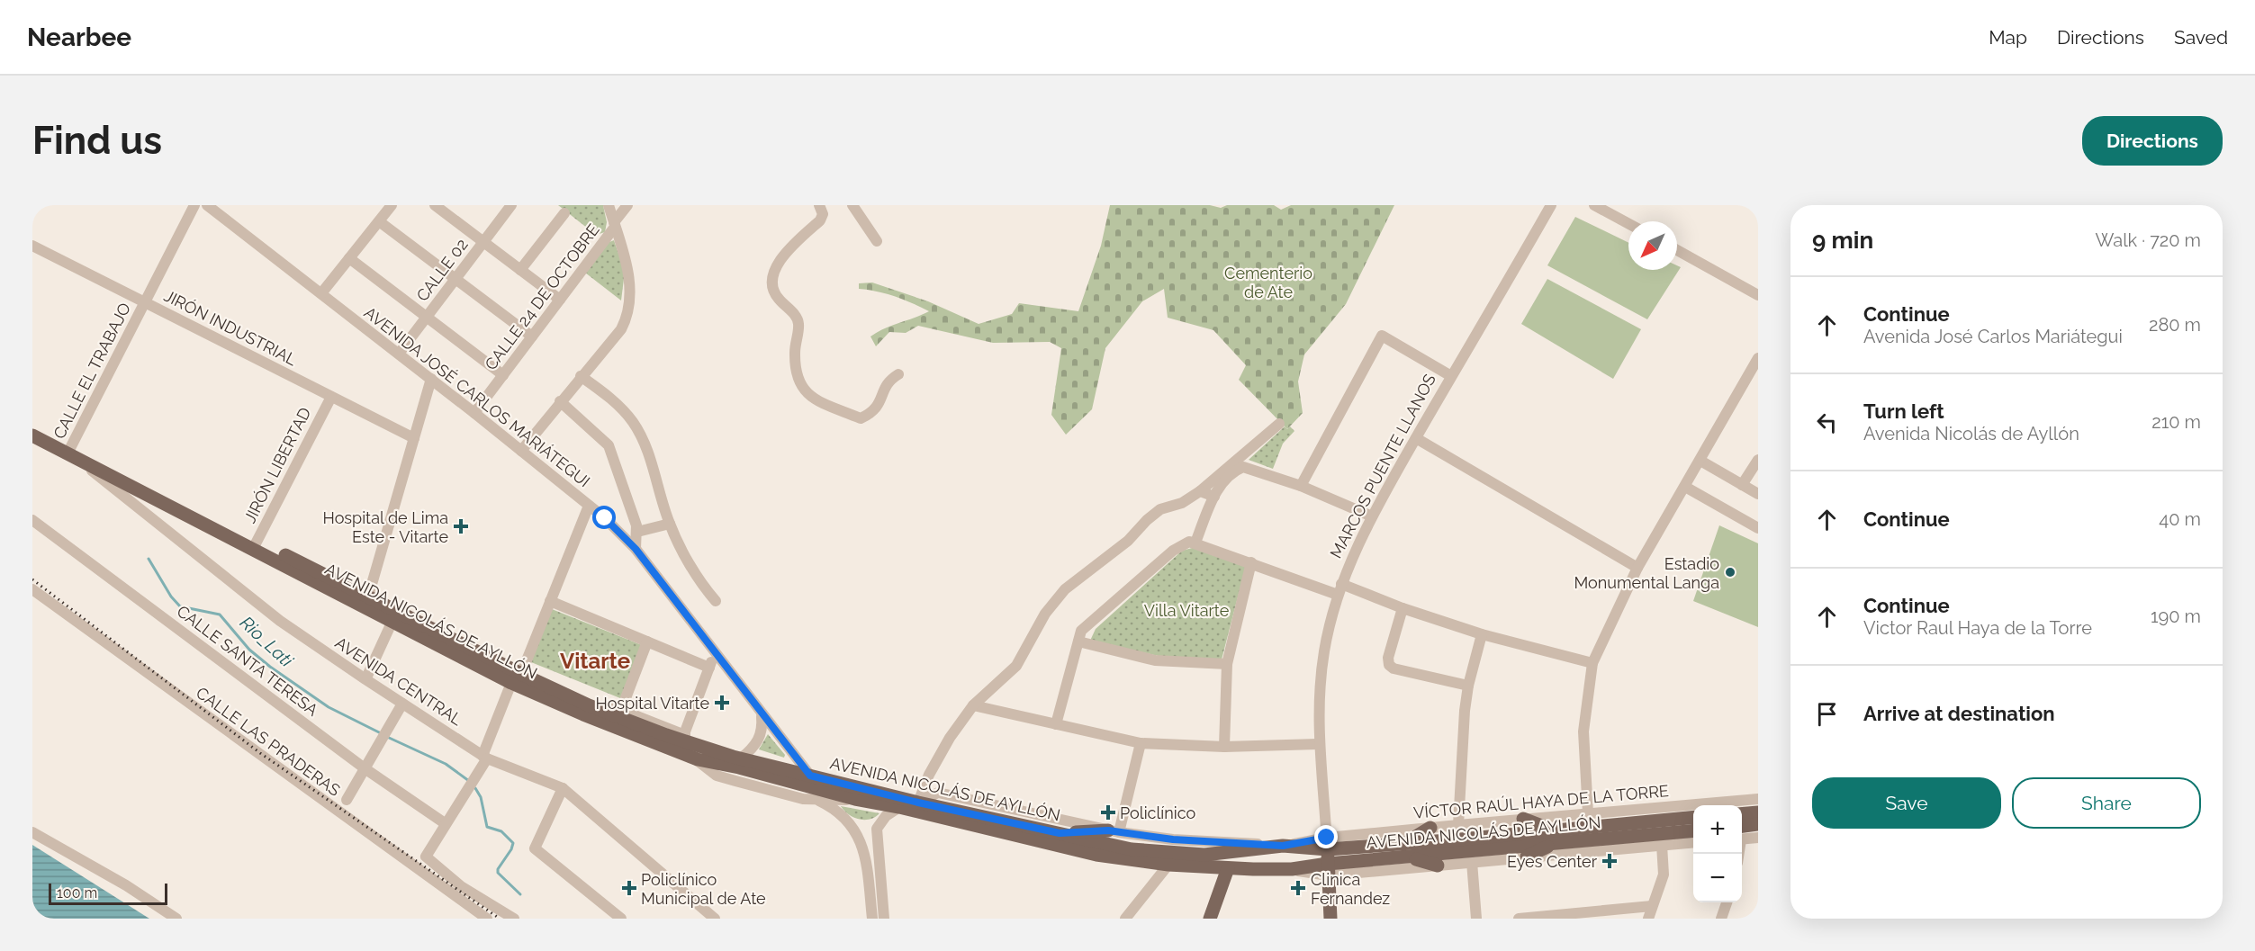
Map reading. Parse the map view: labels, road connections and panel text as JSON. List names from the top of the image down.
{
  "streets": {
    "main road": ["MARCOS PUENTE LLANOS", "AVENIDA NICOLÁS DE AYLLÓN"],
    "street": [
      "CALLE 02",
      "CALLE 24 DE OCTOBRE",
      "JIRÓN INDUSTRIAL",
      "CALLE EL TRABAJO",
      "AVENIDA JOSÉ CARLOS MARIÁTEGUI",
      "JIRÓN LIBERTAD",
      "CALLE SANTA TERESA",
      "AVENIDA CENTRAL",
      "CALLE LAS PRADERAS",
      "VÍCTOR RAÚL HAYA DE LA TORRE"
    ]
  },
  "crossings": [
    ["CALLE 02", "AVENIDA JOSÉ CARLOS MARIÁTEGUI"],
    ["CALLE 24 DE OCTOBRE", "AVENIDA JOSÉ CARLOS MARIÁTEGUI"],
    ["JIRÓN INDUSTRIAL", "CALLE EL TRABAJO"],
    ["JIRÓN INDUSTRIAL", "JIRÓN LIBERTAD"],
    ["CALLE EL TRABAJO", "AVENIDA NICOLÁS DE AYLLÓN"],
    ["CALLE EL TRABAJO", "AVENIDA CENTRAL"],
    ["AVENIDA JOSÉ CARLOS MARIÁTEGUI", "AVENIDA NICOLÁS DE AYLLÓN"],
    ["JIRÓN LIBERTAD", "AVENIDA NICOLÁS DE AYLLÓN"],
    ["MARCOS PUENTE LLANOS", "AVENIDA NICOLÁS DE AYLLÓN"],
    ["MARCOS PUENTE LLANOS", "VÍCTOR RAÚL HAYA DE LA TORRE"],
    ["AVENIDA NICOLÁS DE AYLLÓN", "AVENIDA CENTRAL"],
    ["AVENIDA NICOLÁS DE AYLLÓN", "VÍCTOR RAÚL HAYA DE LA TORRE"]
  ],
  "districts": ["Vitarte"],
  "water": ["Rio_Lati"],
  "parks": ["Cementerio de Ate", "Villa Vitarte"],
  "places": {
    "health": [
      "Hospital de Lima Este - Vitarte",
      "Hospital Vitarte",
      "Policlínico",
      "Eyes Center",
      "Policlínico Municipal de Ate",
      "Clinica Fernandez"
    ],
    "other": ["Estadio Monumental Langa"]
  },
  "scale_bar": "100 m",
  "north": "bottom left",
  "page": {
    "header": "Nearbee",
    "nav": ["Map", "Directions", "Saved"],
    "buttons": [
      "Directions",
      ["Save", "Share"]
    ],
    "title": "Find us",
    "heading": ["9 min", "Walk · 720 m"],
    "list": [
      ["Continue", "Avenida José Carlos Mariátegui", "280 m"],
      ["Turn left", "Avenida Nicolás de Ayllón", "210 m"],
      ["Continue", "40 m"],
      ["Continue", "Victor Raul Haya de la Torre", "190 m"],
      "Arrive at destination"
    ],
    "map_buttons": ["+", "−"],
    "scale": "100 m"
  }
}
